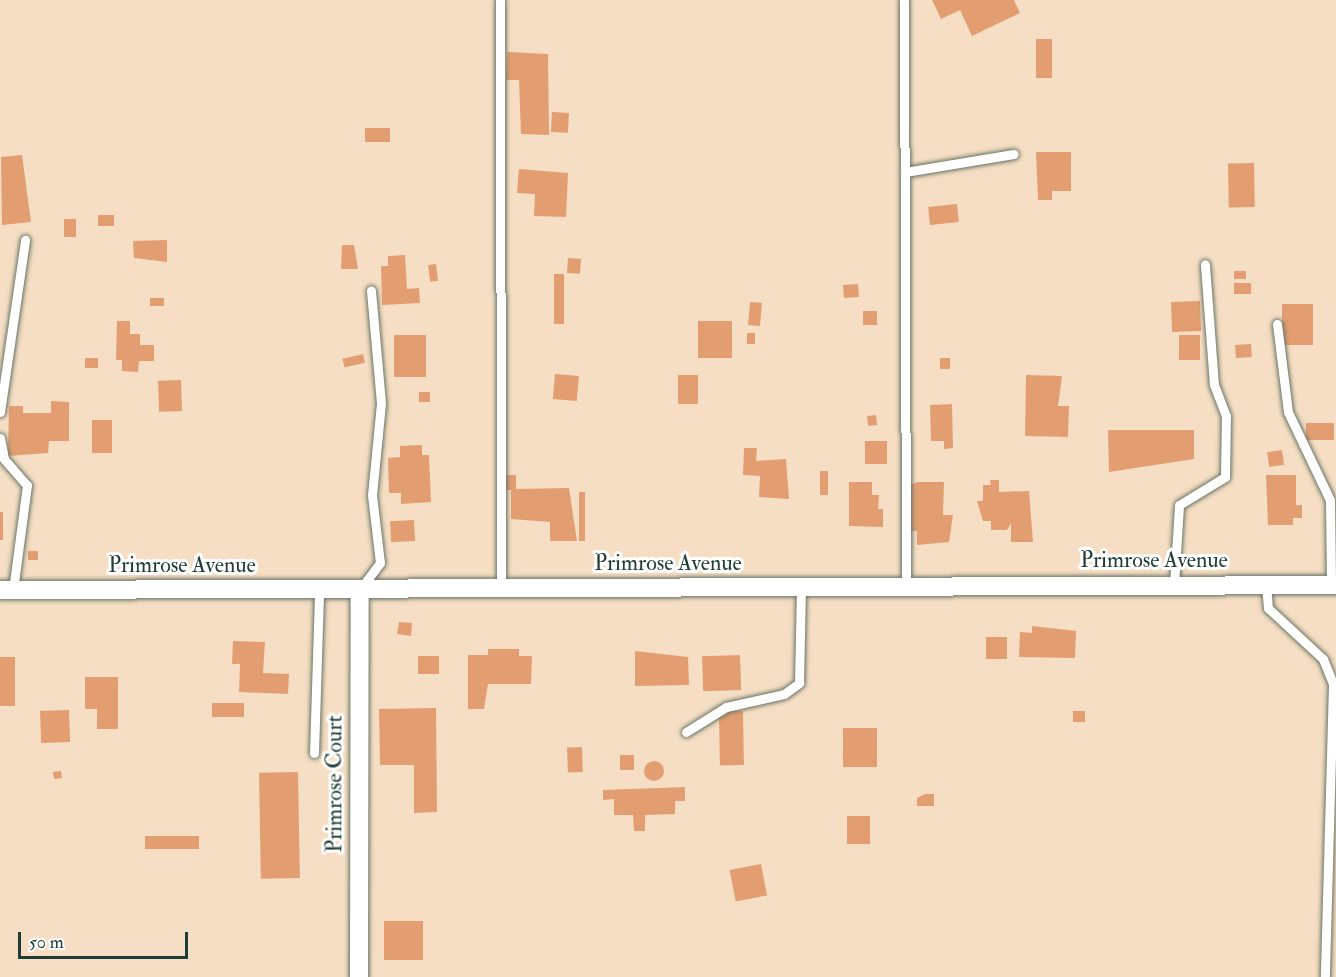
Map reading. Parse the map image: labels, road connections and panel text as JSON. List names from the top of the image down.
{
  "streets": {
    "street": ["Primrose Avenue", "Primrose Court"]
  },
  "crossings": [
    ["Primrose Avenue", "Primrose Court"]
  ],
  "scale_bar": "50 m"
}
